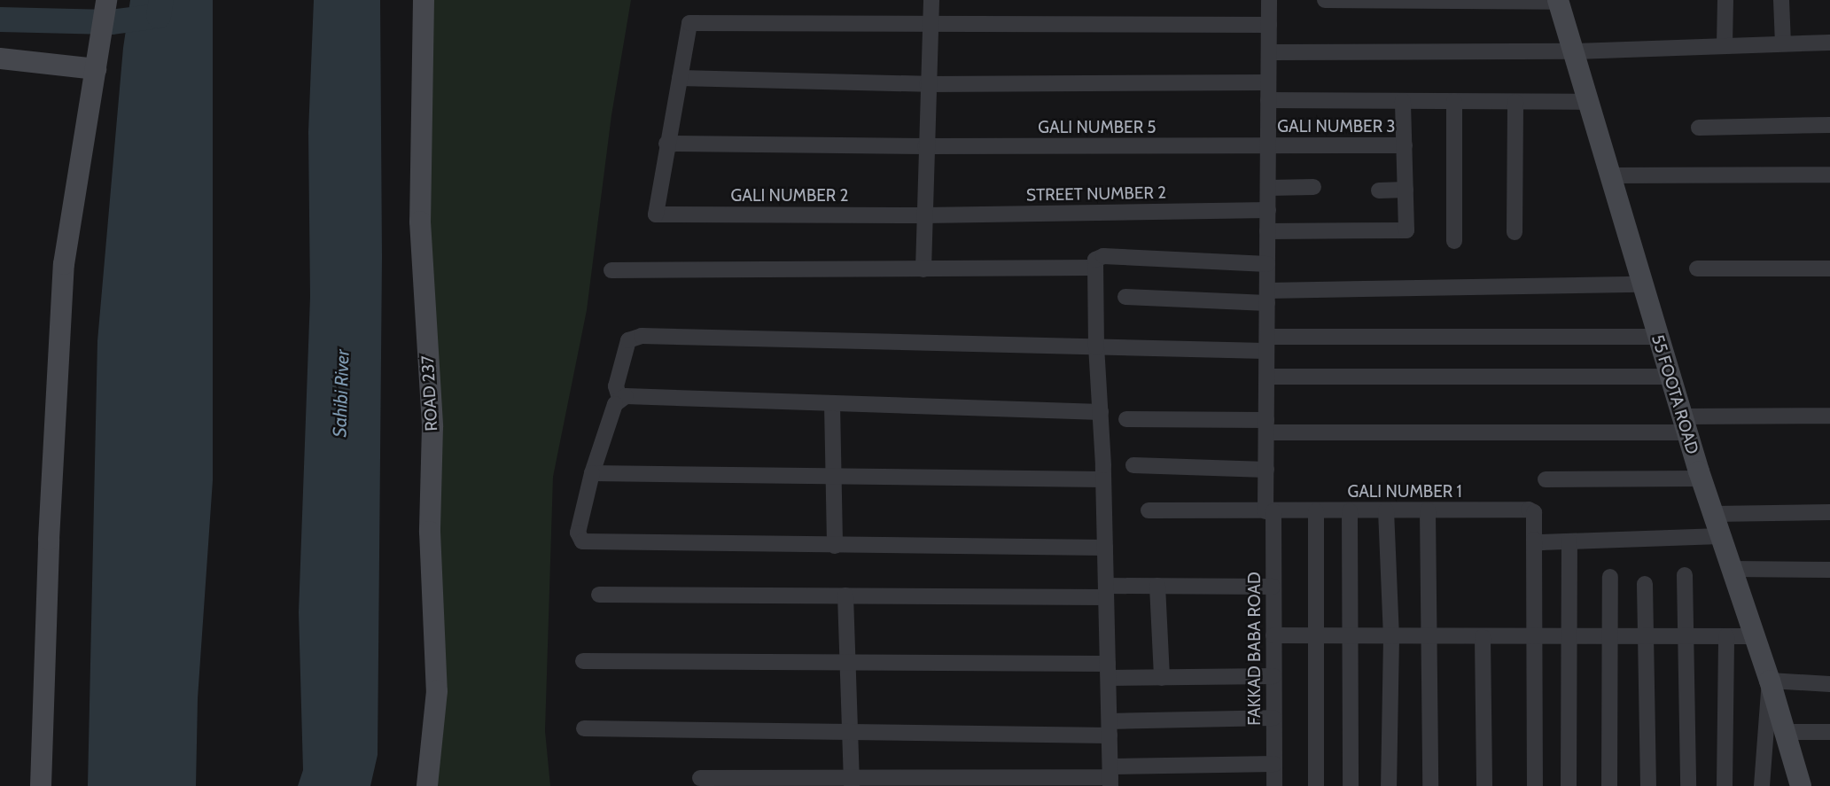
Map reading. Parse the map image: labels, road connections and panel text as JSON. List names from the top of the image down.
{
  "streets": {
    "street": [
      "GALI NUMBER 3",
      "GALI NUMBER 5",
      "STREET NUMBER 2",
      "GALI NUMBER 2",
      "ROAD 237",
      "55 FOOTA ROAD",
      "GALI NUMBER 1",
      "FAKKAD BABA ROAD"
    ]
  },
  "crossings": [
    ["GALI NUMBER 3", "GALI NUMBER 5"],
    ["GALI NUMBER 3", "FAKKAD BABA ROAD"],
    ["GALI NUMBER 5", "GALI NUMBER 2"],
    ["GALI NUMBER 5", "FAKKAD BABA ROAD"],
    ["STREET NUMBER 2", "GALI NUMBER 2"],
    ["STREET NUMBER 2", "FAKKAD BABA ROAD"],
    ["GALI NUMBER 1", "FAKKAD BABA ROAD"]
  ],
  "water": ["Sahibi River"]
}
